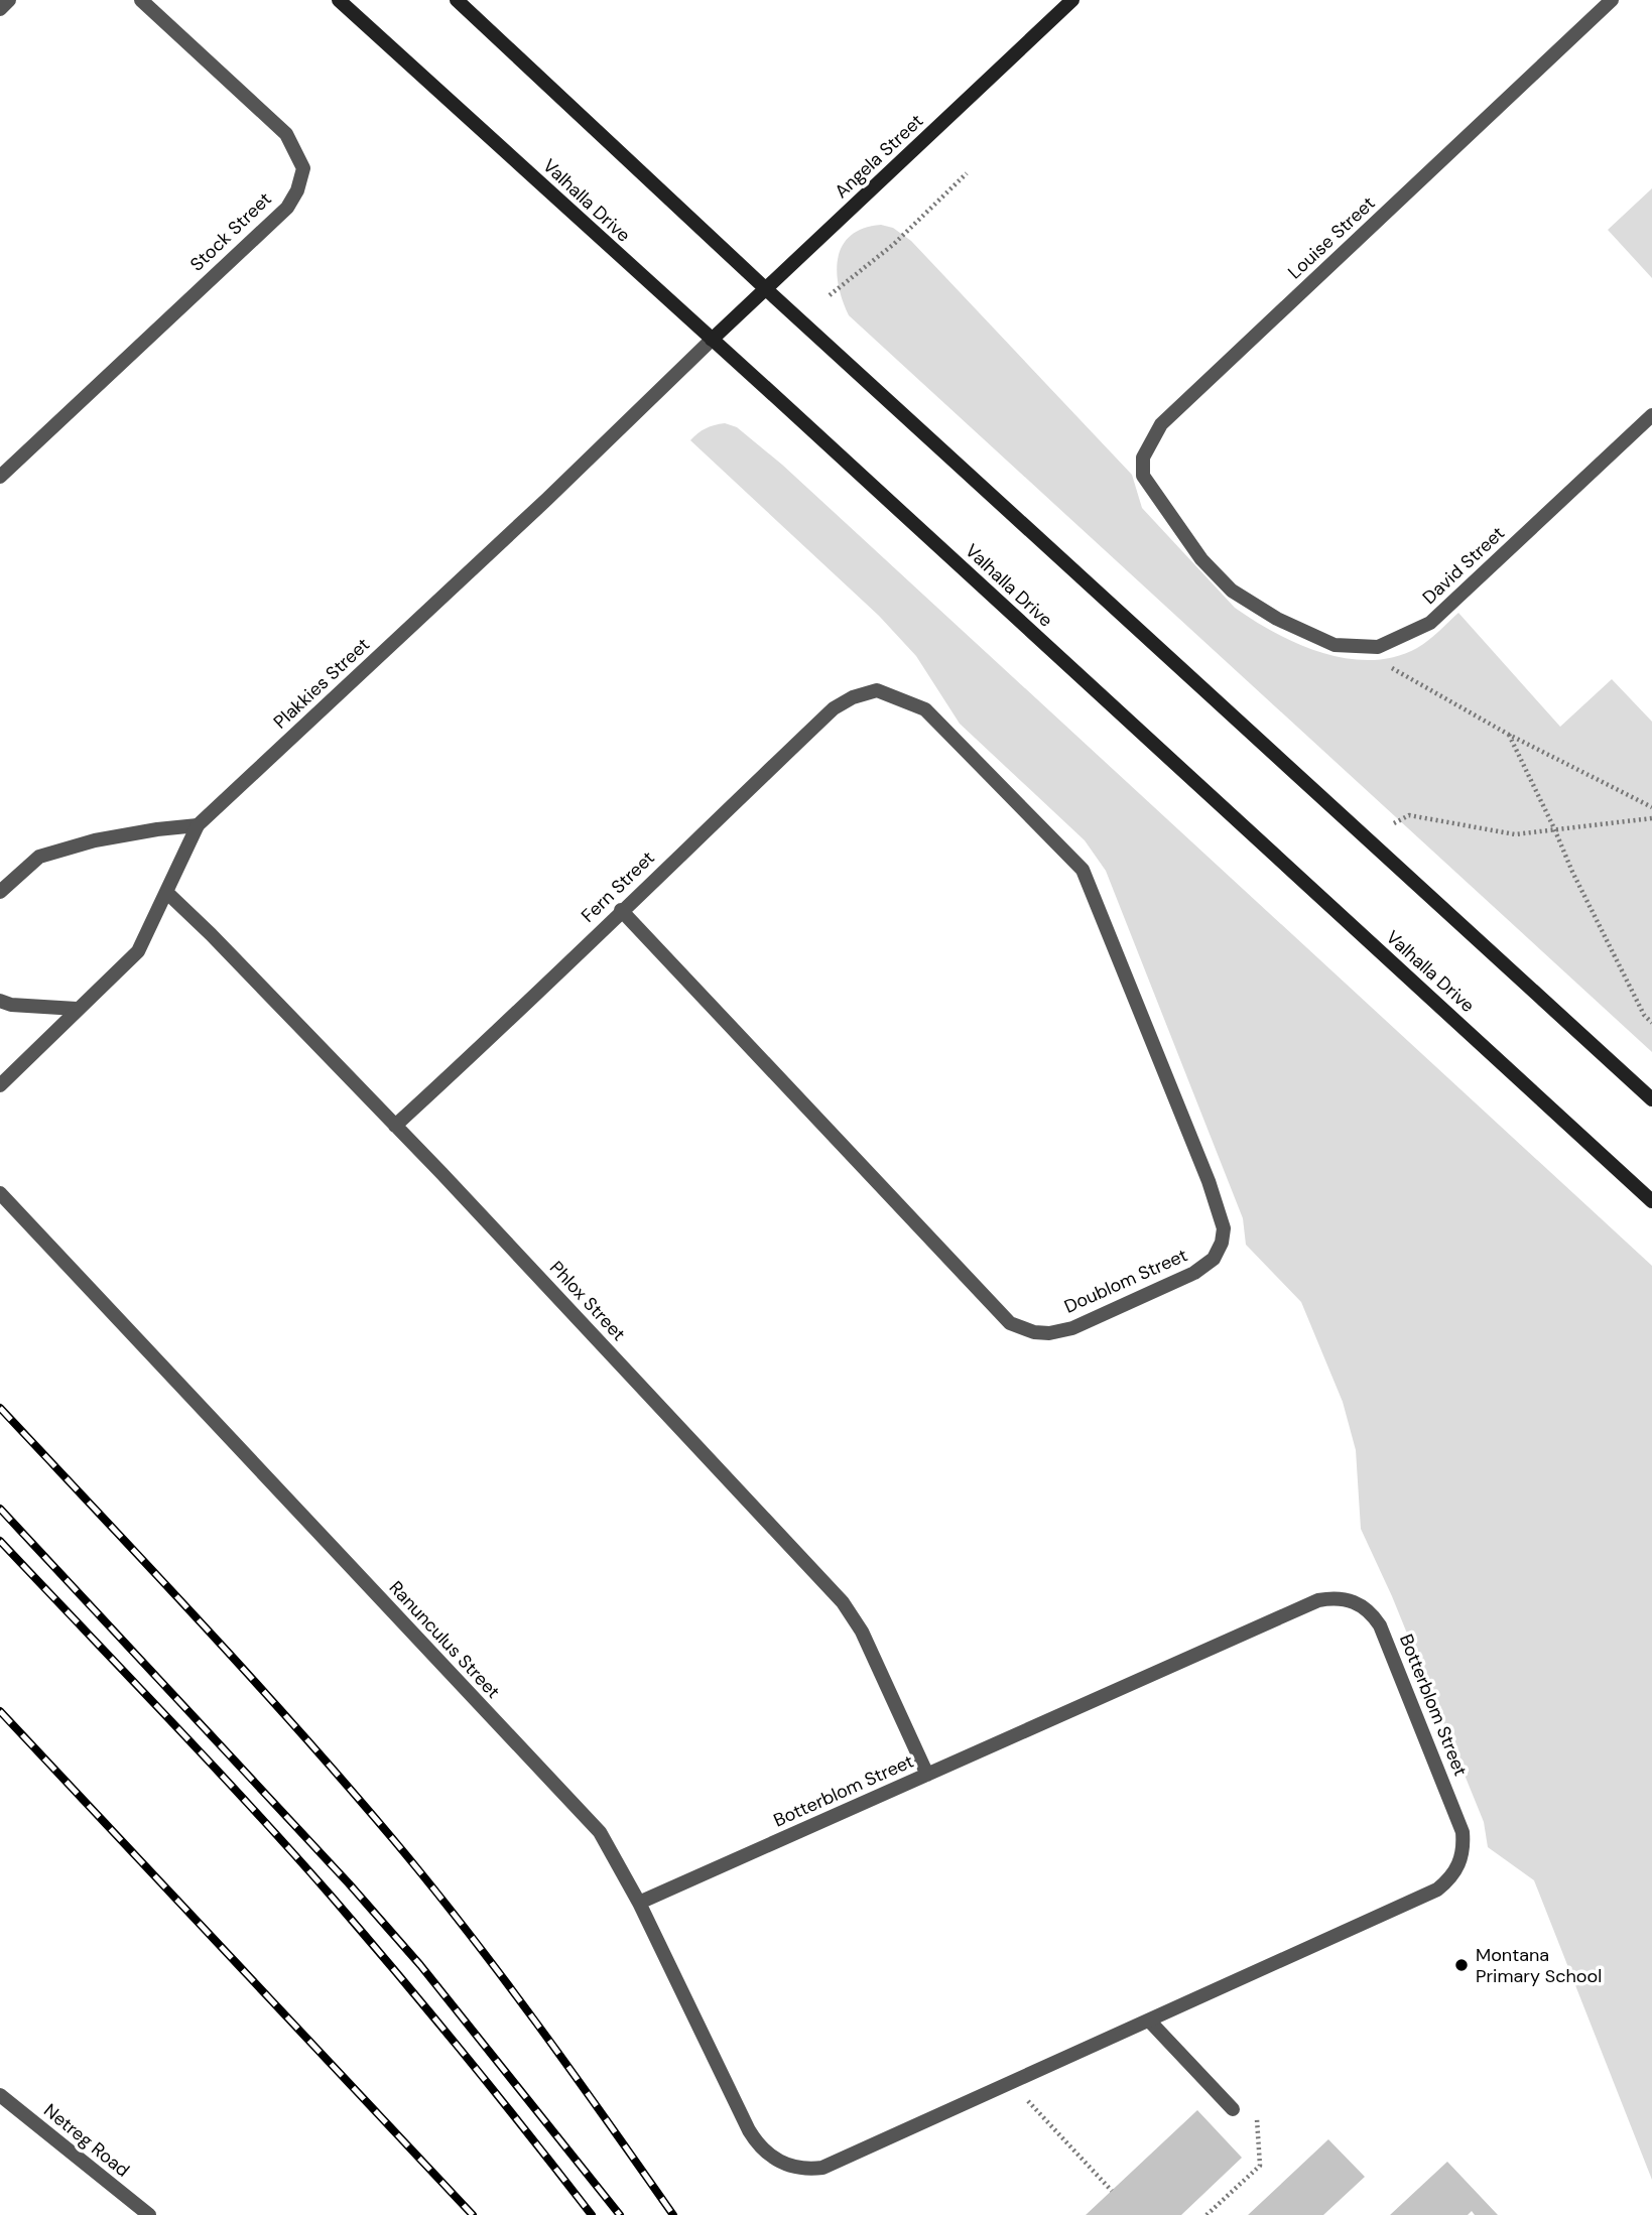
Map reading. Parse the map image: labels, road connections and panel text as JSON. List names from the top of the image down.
{
  "streets": {
    "main road": ["Angela Street", "Valhalla Drive"],
    "street": [
      "Stock Street",
      "Louise Street",
      "David Street",
      "Plakkies Street",
      "Fern Street",
      "Doublom Street",
      "Phlox Street",
      "Ranunculus Street",
      "Botterblom Street",
      "Netreg Road"
    ]
  },
  "crossings": [
    ["Angela Street", "Valhalla Drive"],
    ["Angela Street", "Plakkies Street"],
    ["Valhalla Drive", "Plakkies Street"],
    ["Louise Street", "David Street"],
    ["Plakkies Street", "Phlox Street"],
    ["Fern Street", "Doublom Street"],
    ["Fern Street", "Phlox Street"],
    ["Phlox Street", "Botterblom Street"],
    ["Ranunculus Street", "Botterblom Street"]
  ],
  "places": ["Montana Primary School"]
}
